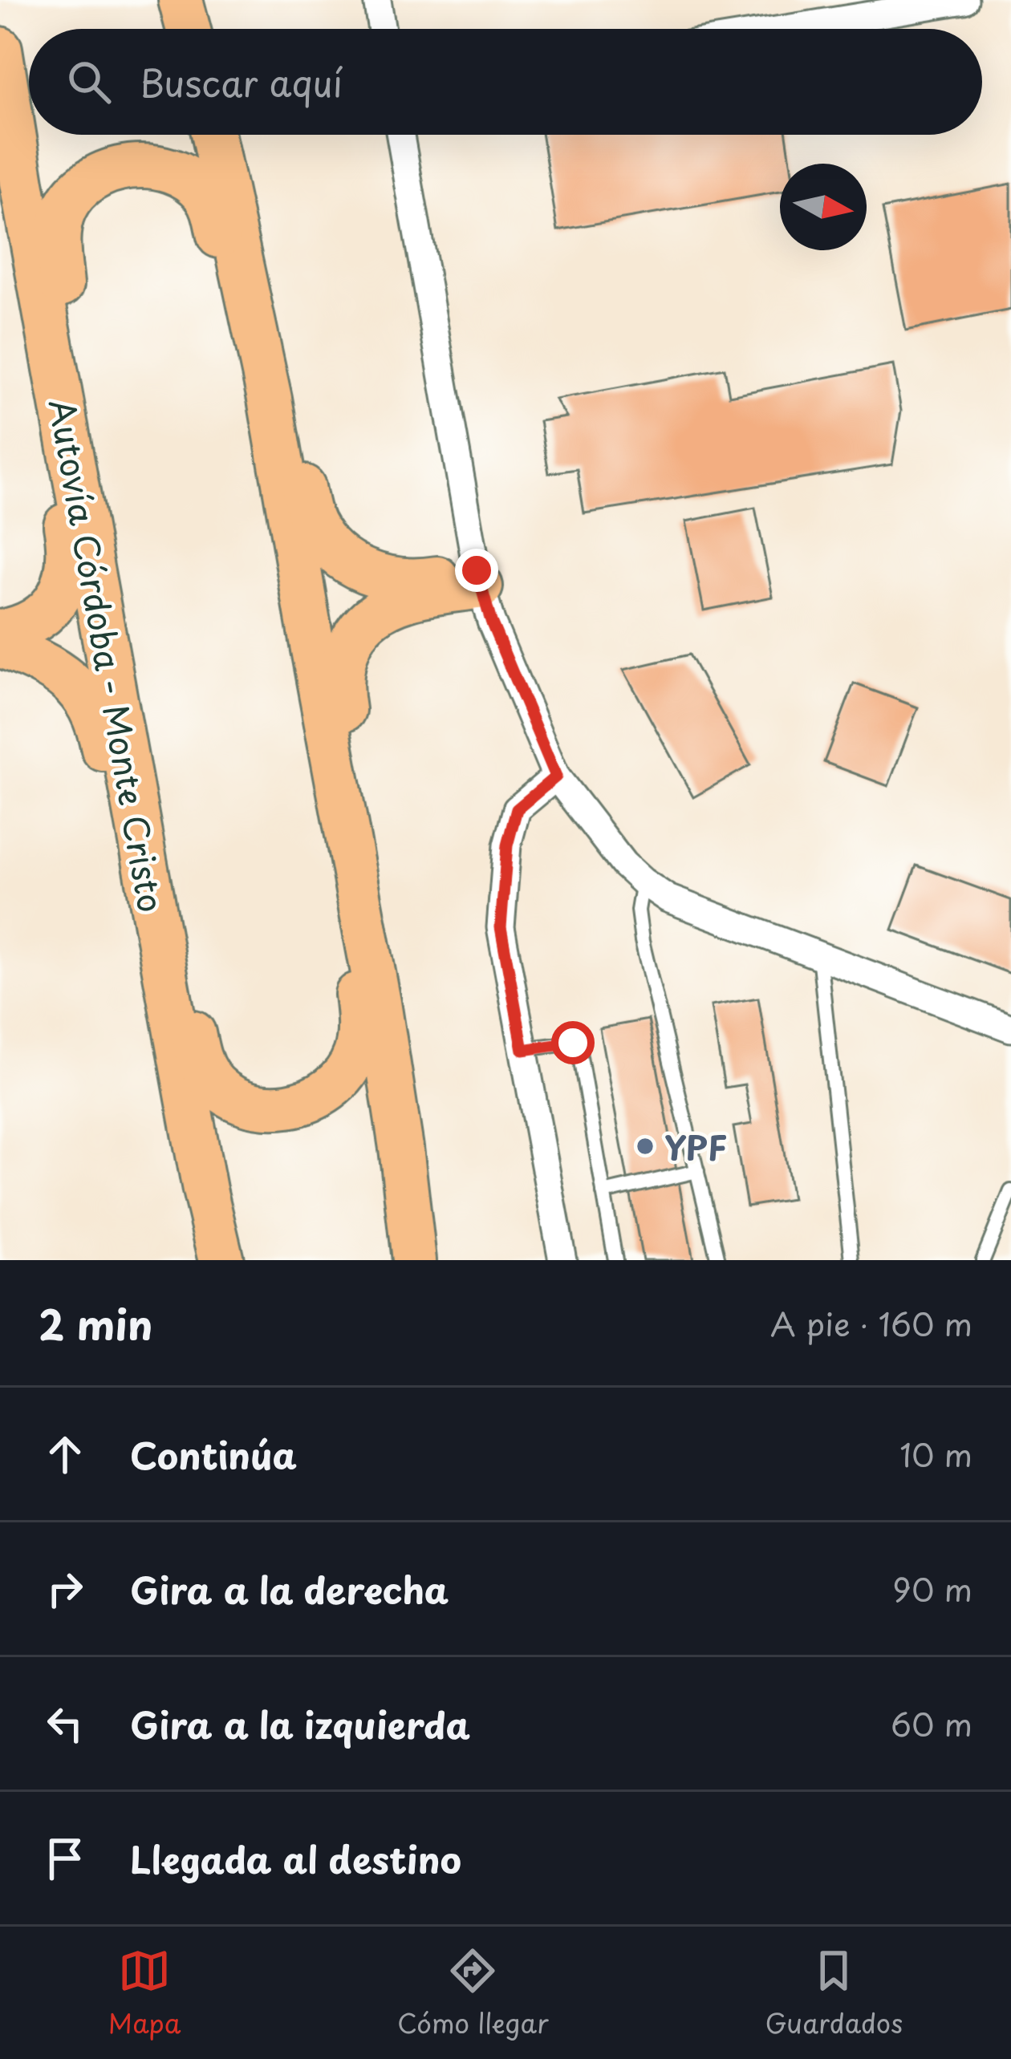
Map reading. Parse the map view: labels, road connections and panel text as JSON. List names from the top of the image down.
{
  "streets": {
    "highway": ["Autovía Córdoba - Monte Cristo"]
  },
  "places": ["YPF"],
  "north": "right",
  "page": {
    "search": "Buscar aquí",
    "heading": ["2 min", "A pie · 160 m"],
    "list": [
      ["Continúa", "10 m"],
      ["Gira a la derecha", "90 m"],
      ["Gira a la izquierda", "60 m"],
      "Llegada al destino"
    ],
    "nav": ["Mapa", "Cómo llegar", "Guardados"]
  }
}
